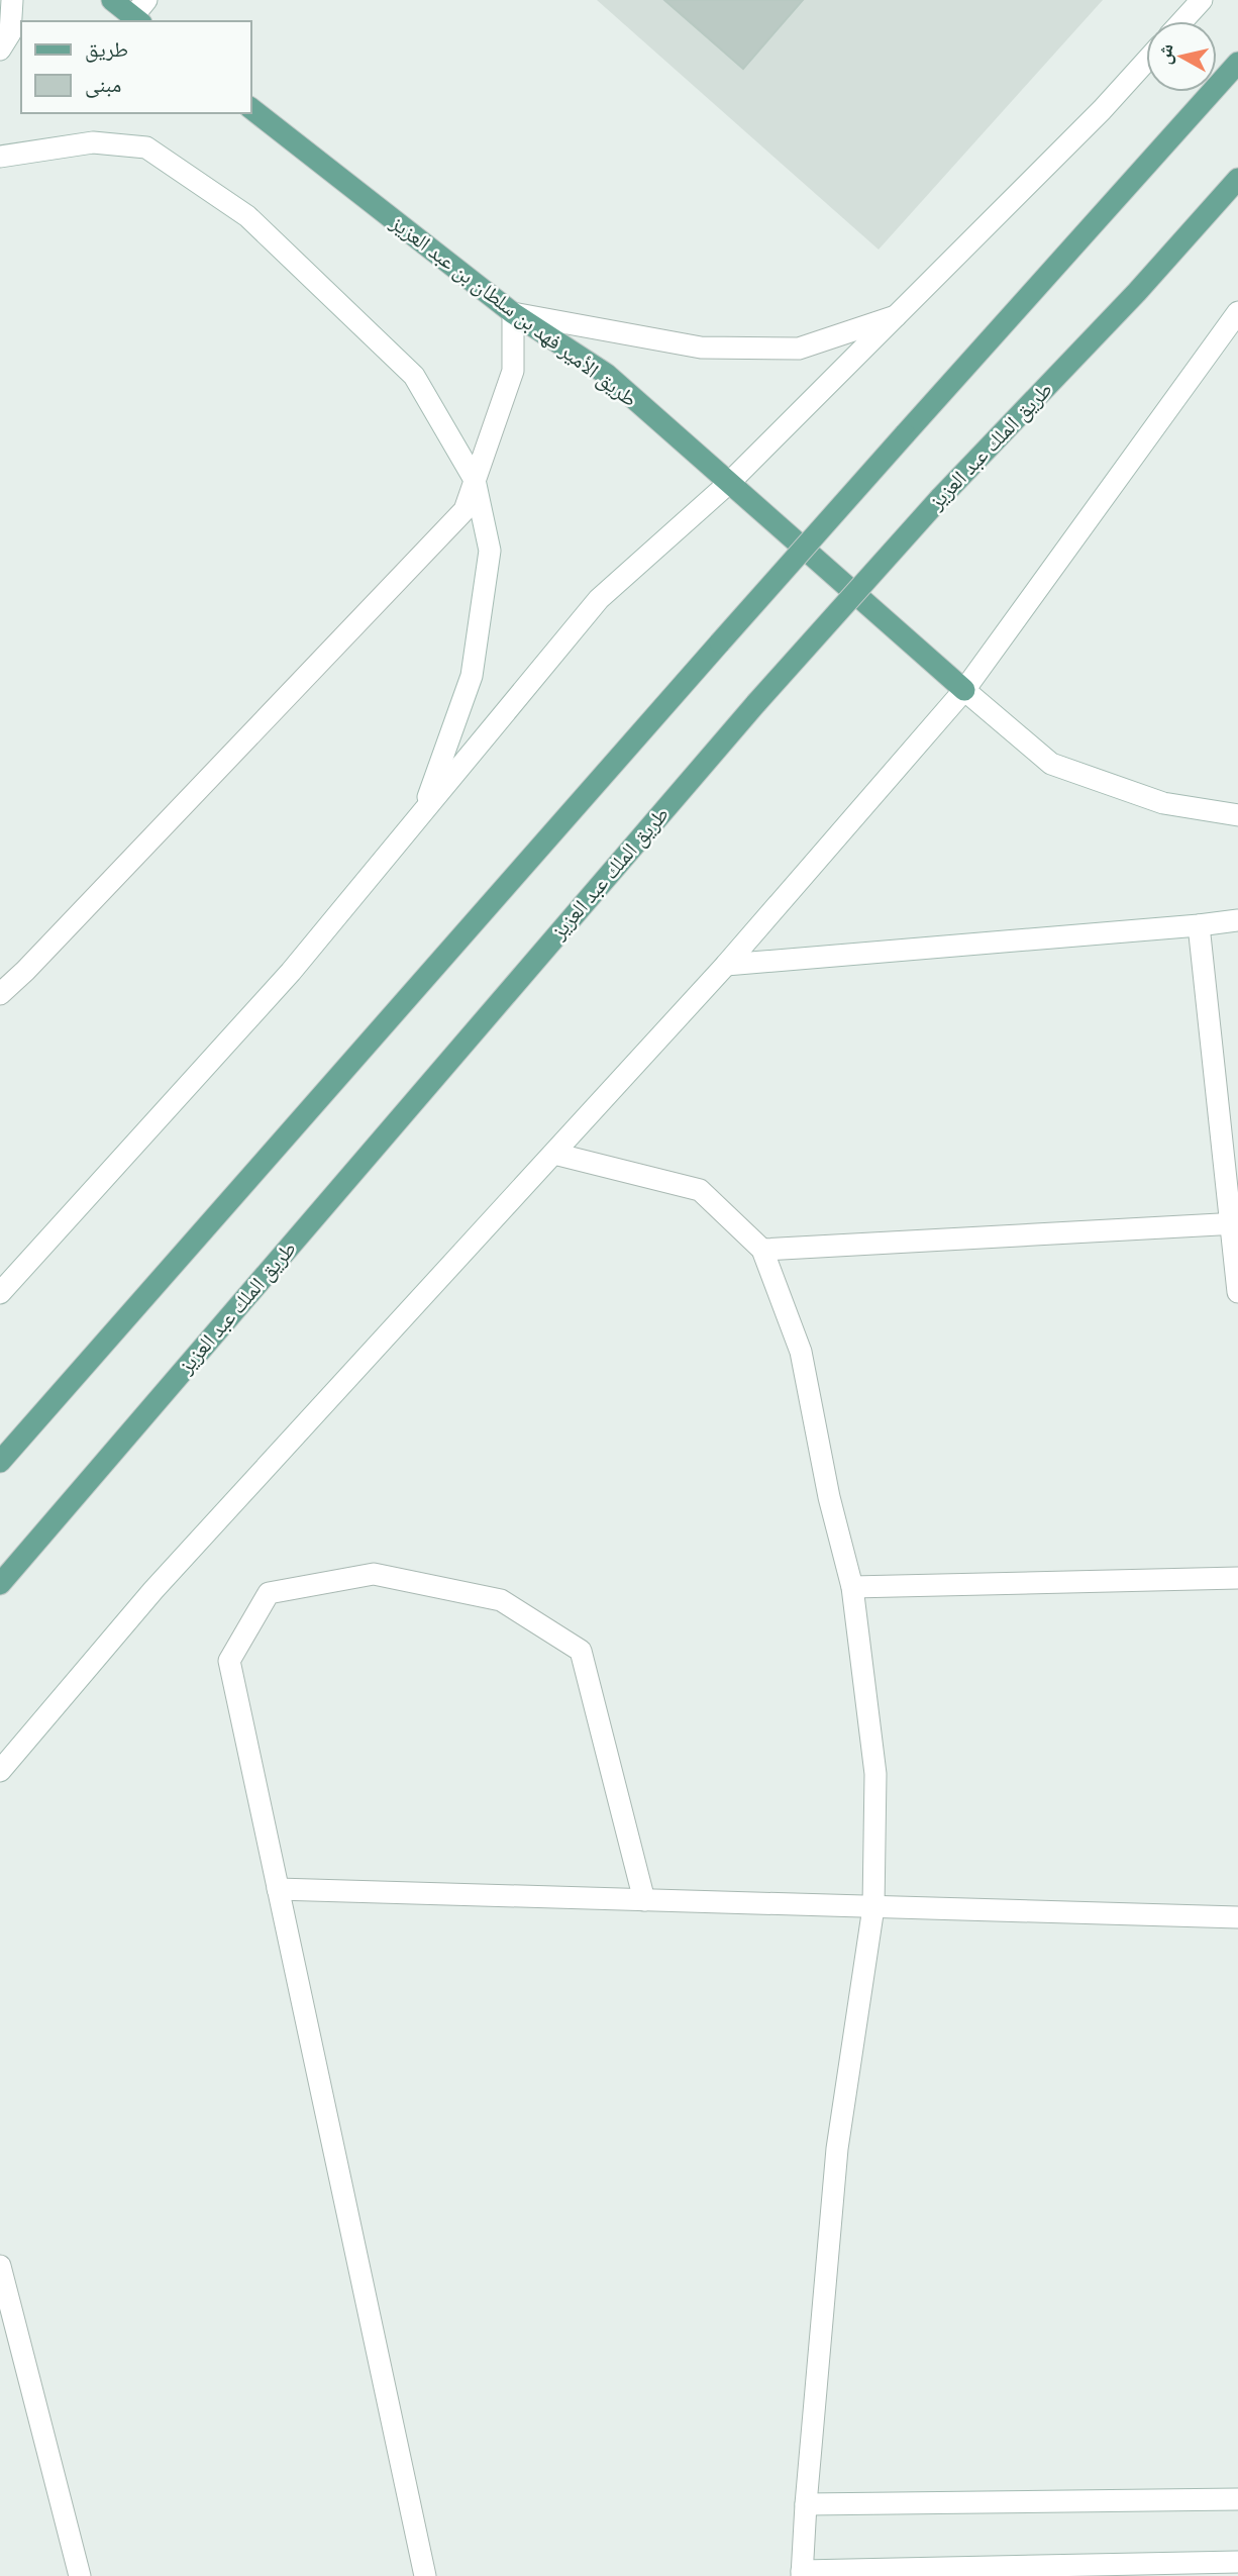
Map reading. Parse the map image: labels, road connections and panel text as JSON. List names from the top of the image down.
{
  "streets": {
    "main road": ["طريق الأمير فهد بن سلطان بن عبد العزيز", "طريق الملك عبد العزيز"]
  },
  "legend": ["طريق", "مبنى"],
  "north": "left"
}
